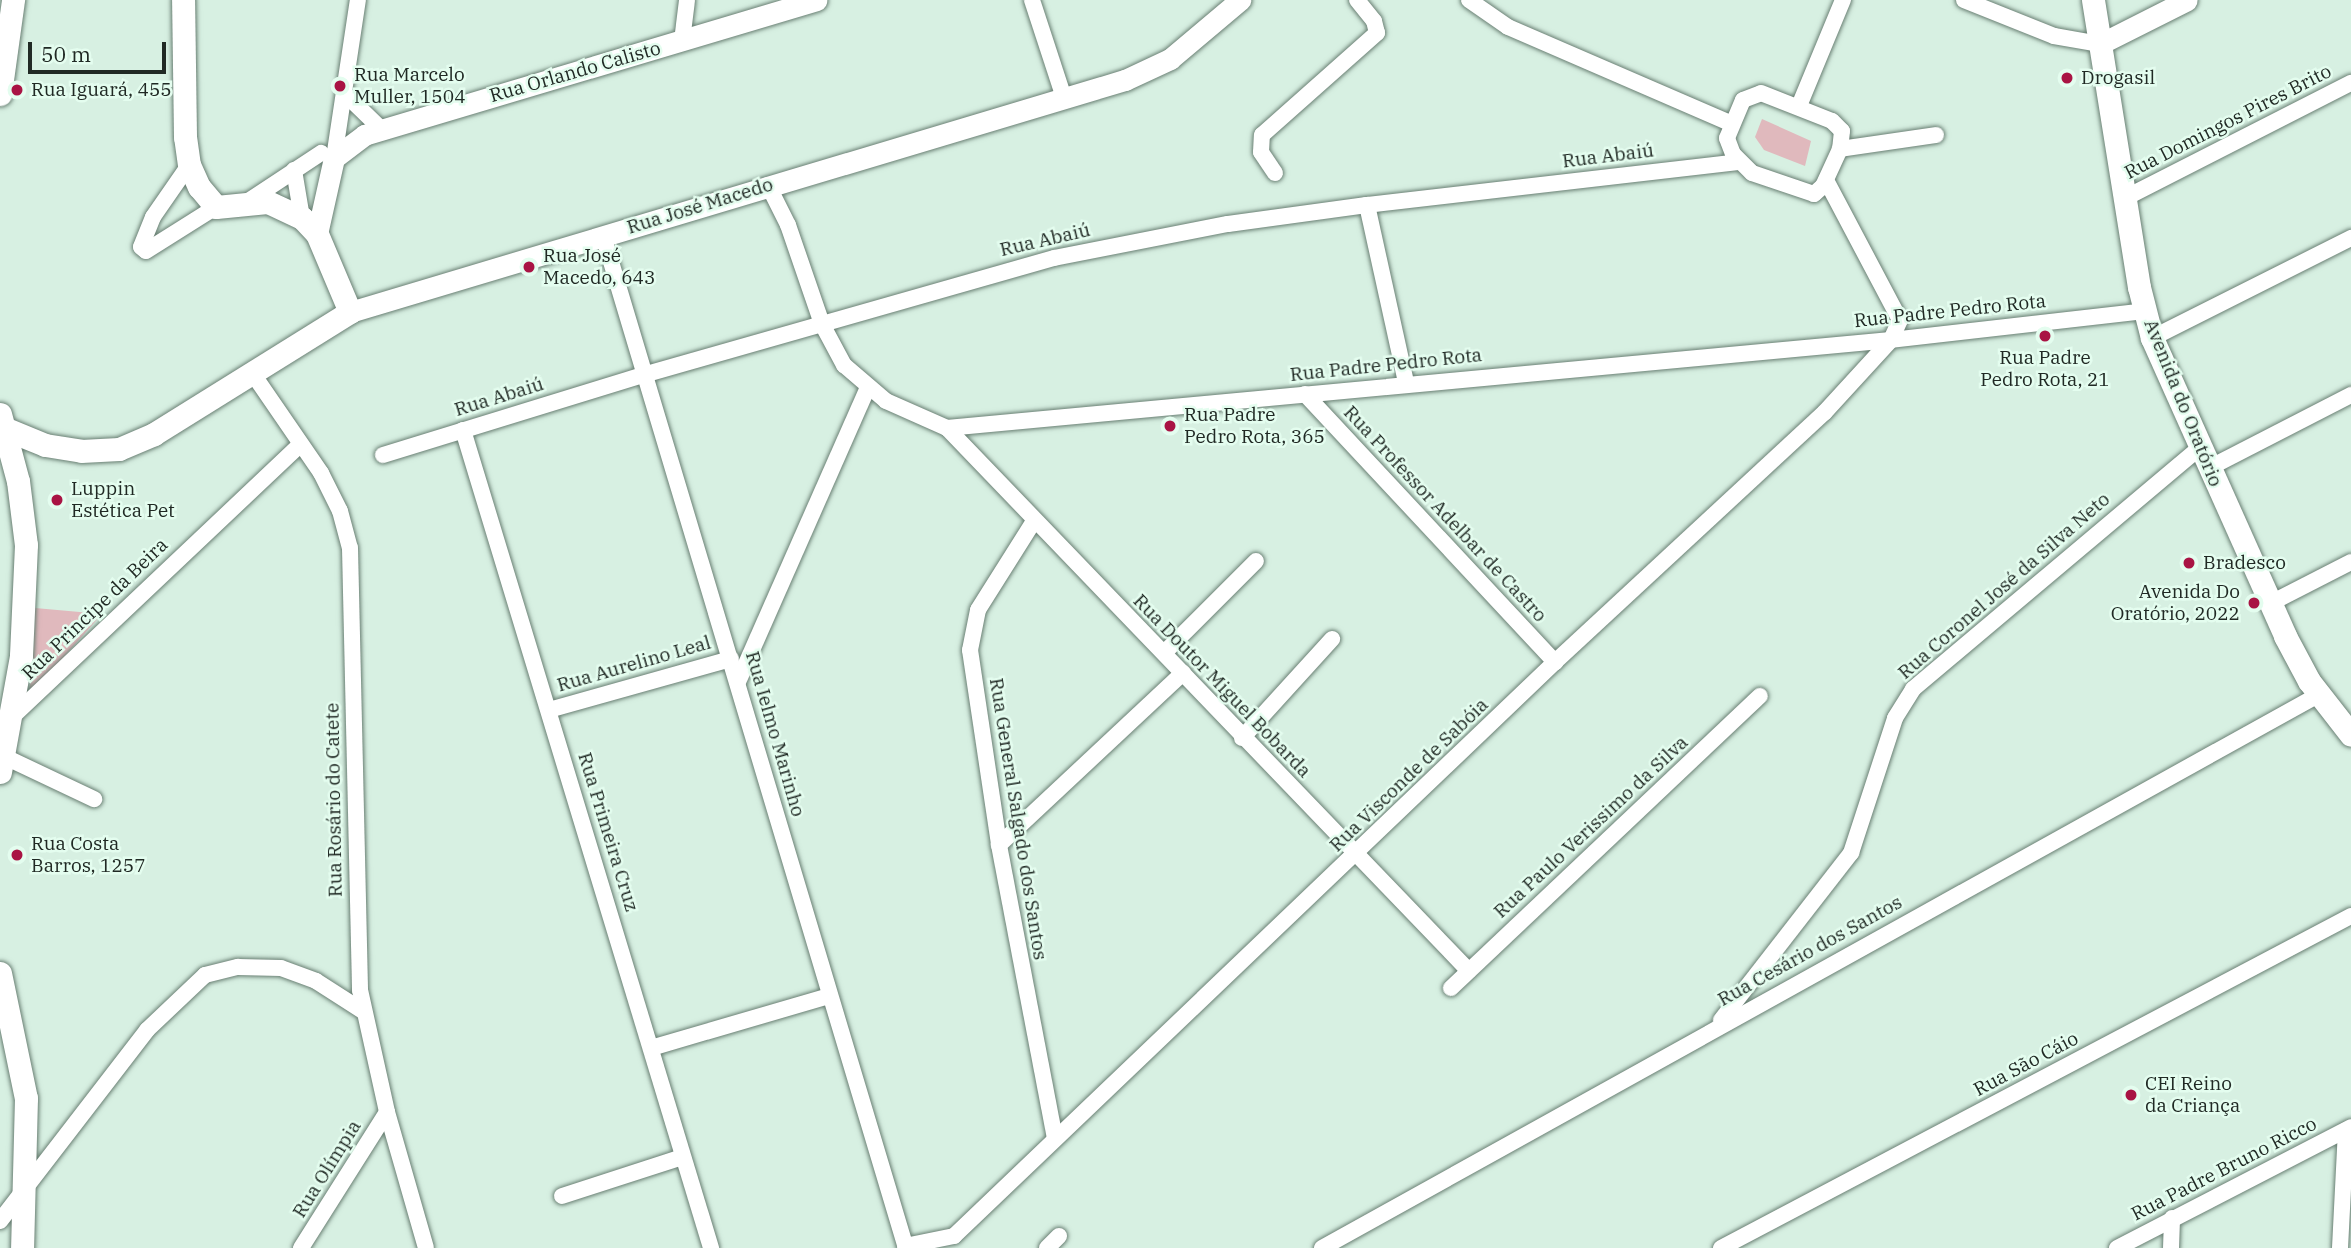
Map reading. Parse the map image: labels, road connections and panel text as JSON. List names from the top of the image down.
{
  "streets": {
    "main road": ["Rua José Macedo", "Avenida do Oratório"],
    "street": [
      "Rua Orlando Calisto",
      "Rua Domingos Pires Brito",
      "Rua Abaiú",
      "Rua Padre Pedro Rota",
      "Rua Professor Adelbar de Castro",
      "Rua Coronel José da Silva Neto",
      "Rua Principe da Beira",
      "Rua Aurelino Leal",
      "Rua Doutor Miguel Bobarda",
      "Rua Ielmo Marinho",
      "Rua Visconde de Sabóia",
      "Rua Rosário do Catete",
      "Rua General Salgado dos Santos",
      "Rua Paulo Verissimo da Silva",
      "Rua Primeira Cruz",
      "Rua Cesário dos Santos",
      "Rua São Cáio",
      "Rua Olímpia",
      "Rua Padre Bruno Ricco"
    ]
  },
  "crossings": [
    ["Rua Domingos Pires Brito", "Avenida do Oratório"],
    ["Rua Abaiú", "Rua Padre Pedro Rota"],
    ["Rua Abaiú", "Rua Ielmo Marinho"],
    ["Rua Abaiú", "Rua Primeira Cruz"],
    ["Rua José Macedo", "Rua Padre Pedro Rota"],
    ["Rua José Macedo", "Rua Ielmo Marinho"],
    ["Rua José Macedo", "Rua Rosário do Catete"],
    ["Rua Padre Pedro Rota", "Avenida do Oratório"],
    ["Rua Padre Pedro Rota", "Rua Professor Adelbar de Castro"],
    ["Rua Padre Pedro Rota", "Rua Doutor Miguel Bobarda"],
    ["Rua Padre Pedro Rota", "Rua Visconde de Sabóia"],
    ["Avenida do Oratório", "Rua Coronel José da Silva Neto"],
    ["Avenida do Oratório", "Rua Cesário dos Santos"],
    ["Rua Professor Adelbar de Castro", "Rua Visconde de Sabóia"],
    ["Rua Coronel José da Silva Neto", "Rua Cesário dos Santos"],
    ["Rua Principe da Beira", "Rua Rosário do Catete"],
    ["Rua Aurelino Leal", "Rua Ielmo Marinho"],
    ["Rua Aurelino Leal", "Rua Primeira Cruz"],
    ["Rua Doutor Miguel Bobarda", "Rua Visconde de Sabóia"],
    ["Rua Doutor Miguel Bobarda", "Rua General Salgado dos Santos"],
    ["Rua Doutor Miguel Bobarda", "Rua Paulo Verissimo da Silva"],
    ["Rua Visconde de Sabóia", "Rua General Salgado dos Santos"],
    ["Rua Rosário do Catete", "Rua Olímpia"]
  ],
  "places": [
    "Drogasil",
    "Rua Marcelo Muller, 1504",
    "Rua Iguará, 455",
    "Rua José Macedo, 643",
    "Rua Padre Pedro Rota, 21",
    "Rua Padre Pedro Rota, 365",
    "Luppin Estética Pet",
    "Bradesco",
    "Avenida Do Oratório, 2022",
    "Rua Costa Barros, 1257",
    "CEI Reino da Criança"
  ],
  "scale_bar": "50 m"
}
